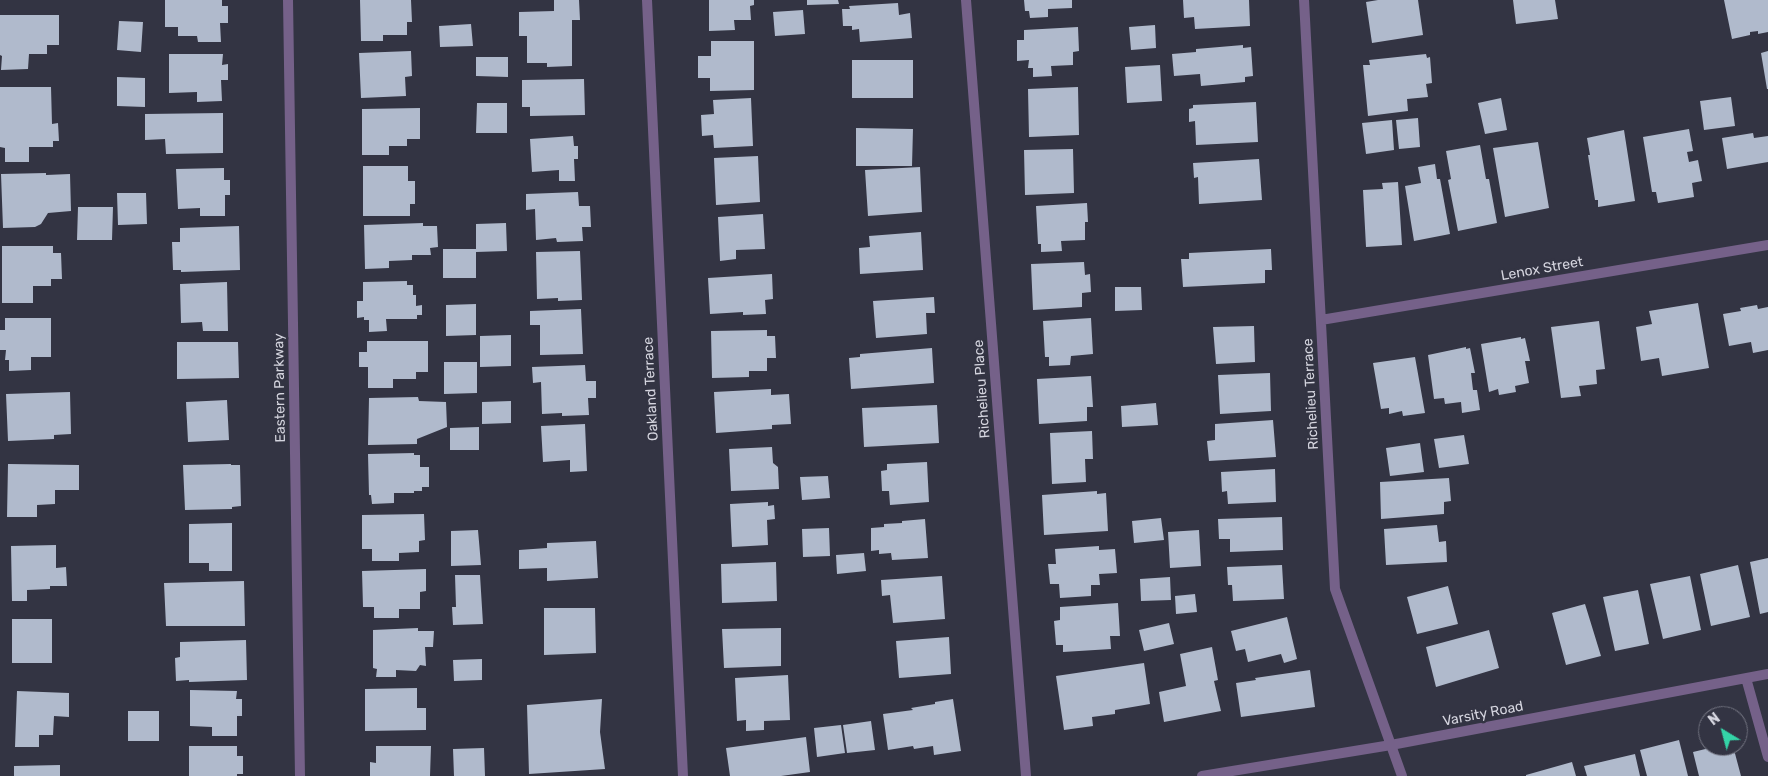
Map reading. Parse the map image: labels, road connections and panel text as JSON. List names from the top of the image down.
{
  "streets": {
    "street": [
      "Lenox Street",
      "Eastern Parkway",
      "Oakland Terrace",
      "Richelieu Place",
      "Richelieu Terrace",
      "Varsity Road"
    ]
  },
  "crossings": [
    ["Lenox Street", "Richelieu Terrace"],
    ["Richelieu Terrace", "Varsity Road"]
  ],
  "north": "top left"
}
